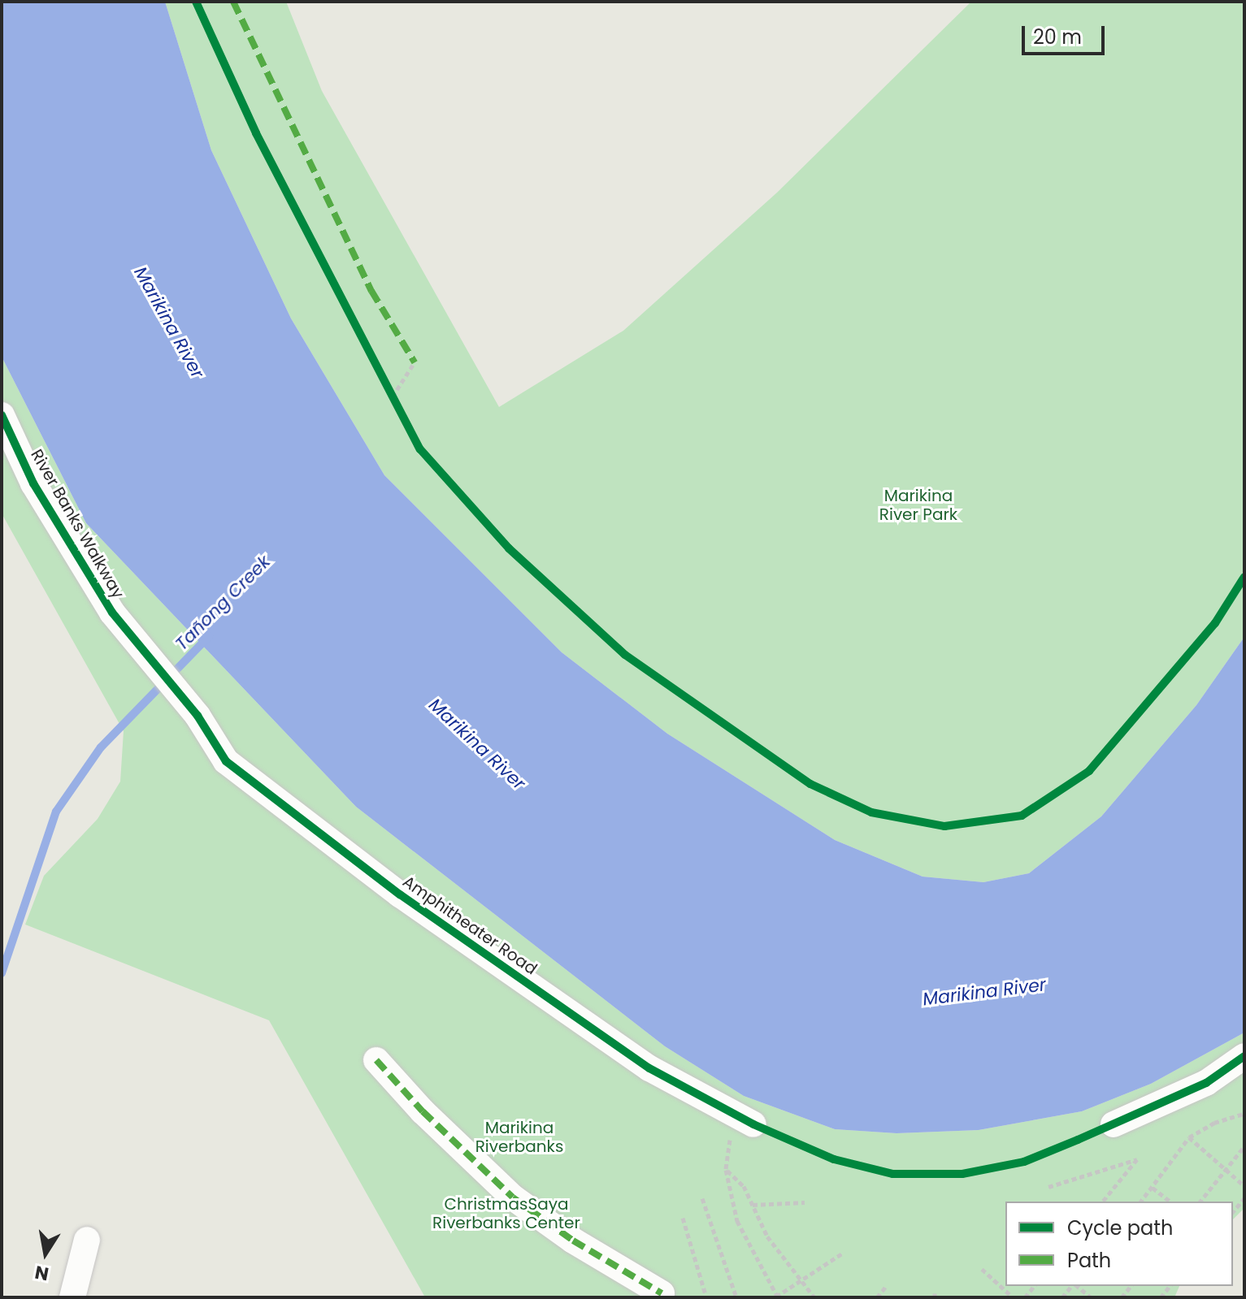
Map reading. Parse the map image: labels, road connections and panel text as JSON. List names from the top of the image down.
{
  "streets": {
    "street": ["River Banks Walkway", "Amphitheater Road"]
  },
  "crossings": [
    ["River Banks Walkway", "Amphitheater Road"]
  ],
  "water": ["Marikina River", "Tañong Creek"],
  "parks": ["Marikina River Park", "Marikina Riverbanks", "ChristmasSaya Riverbanks Center"],
  "legend": ["Cycle path", "Path"],
  "scale_bar": "20 m",
  "north": "bottom"
}
